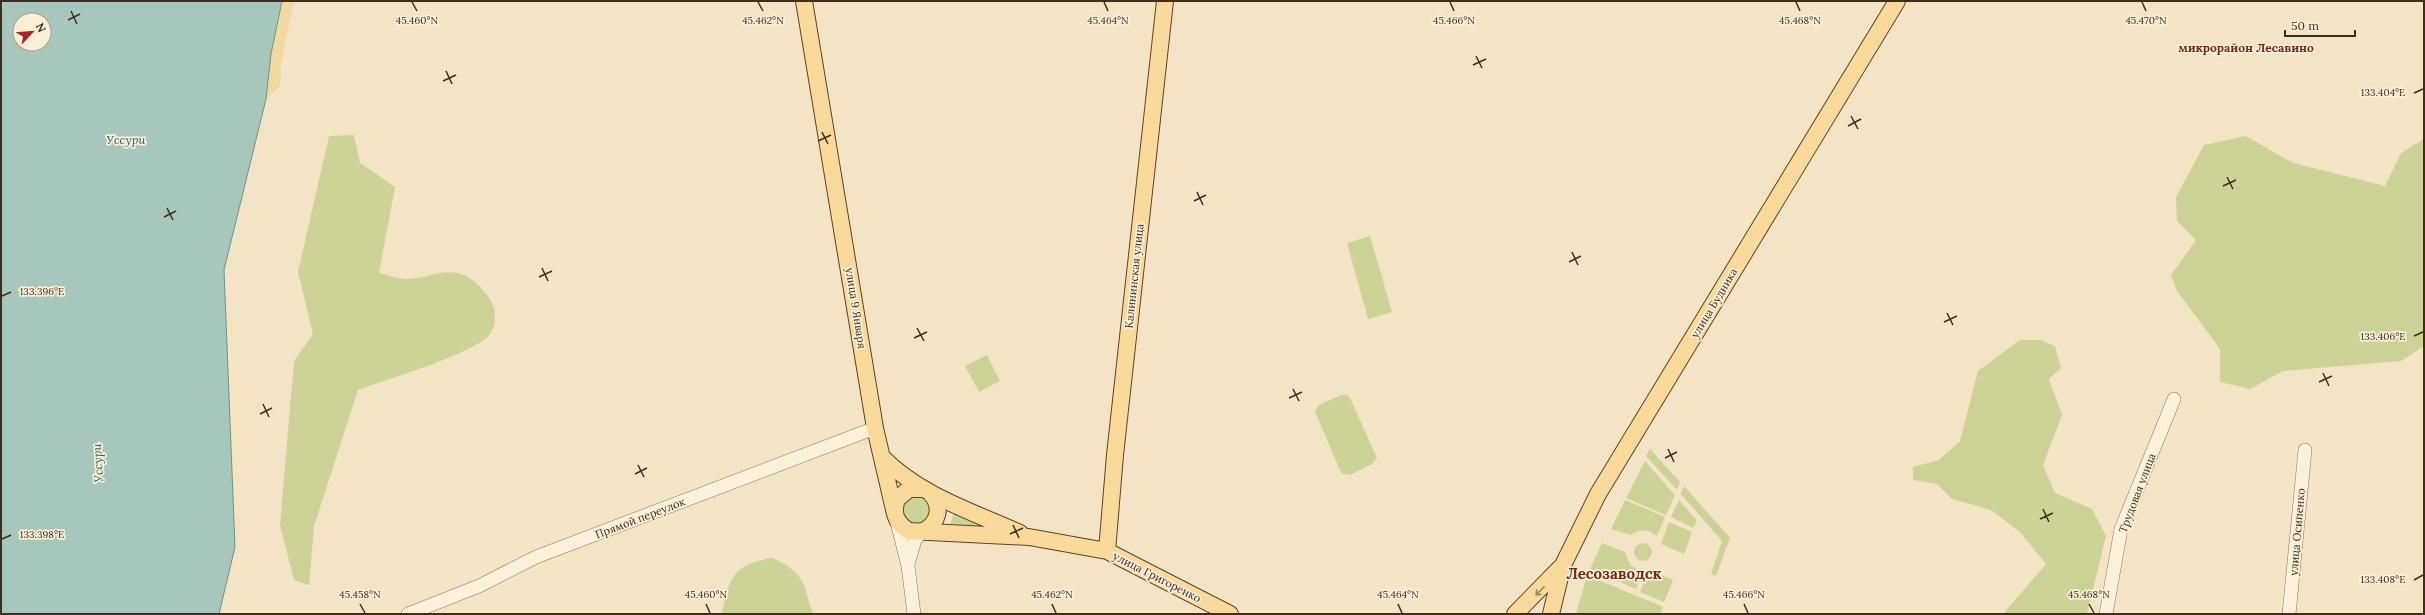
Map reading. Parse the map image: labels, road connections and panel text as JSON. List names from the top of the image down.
{
  "streets": {
    "main road": [
      "Калининская улица",
      "улица Будника",
      "улица 9 Января",
      "улица Григоренко"
    ],
    "street": ["Трудовая улица", "Прямой переулок", "улица Осипенко"]
  },
  "crossings": [
    ["Калининская улица", "улица Григоренко"],
    ["улица 9 Января", "Прямой переулок"]
  ],
  "districts": ["микрорайон Лесавино", "Лесозаводск"],
  "water": ["Уссури"],
  "scale_bar": "50 m",
  "north": "top right",
  "coordinates": [
    "45.460°N",
    "45.462°N",
    "45.468°N",
    "45.470°N",
    "45.464°N",
    "45.466°N",
    "133.404°E",
    "133.396°E",
    "133.406°E",
    "133.398°E",
    "133.408°E",
    "45.458°N"
  ]
}
